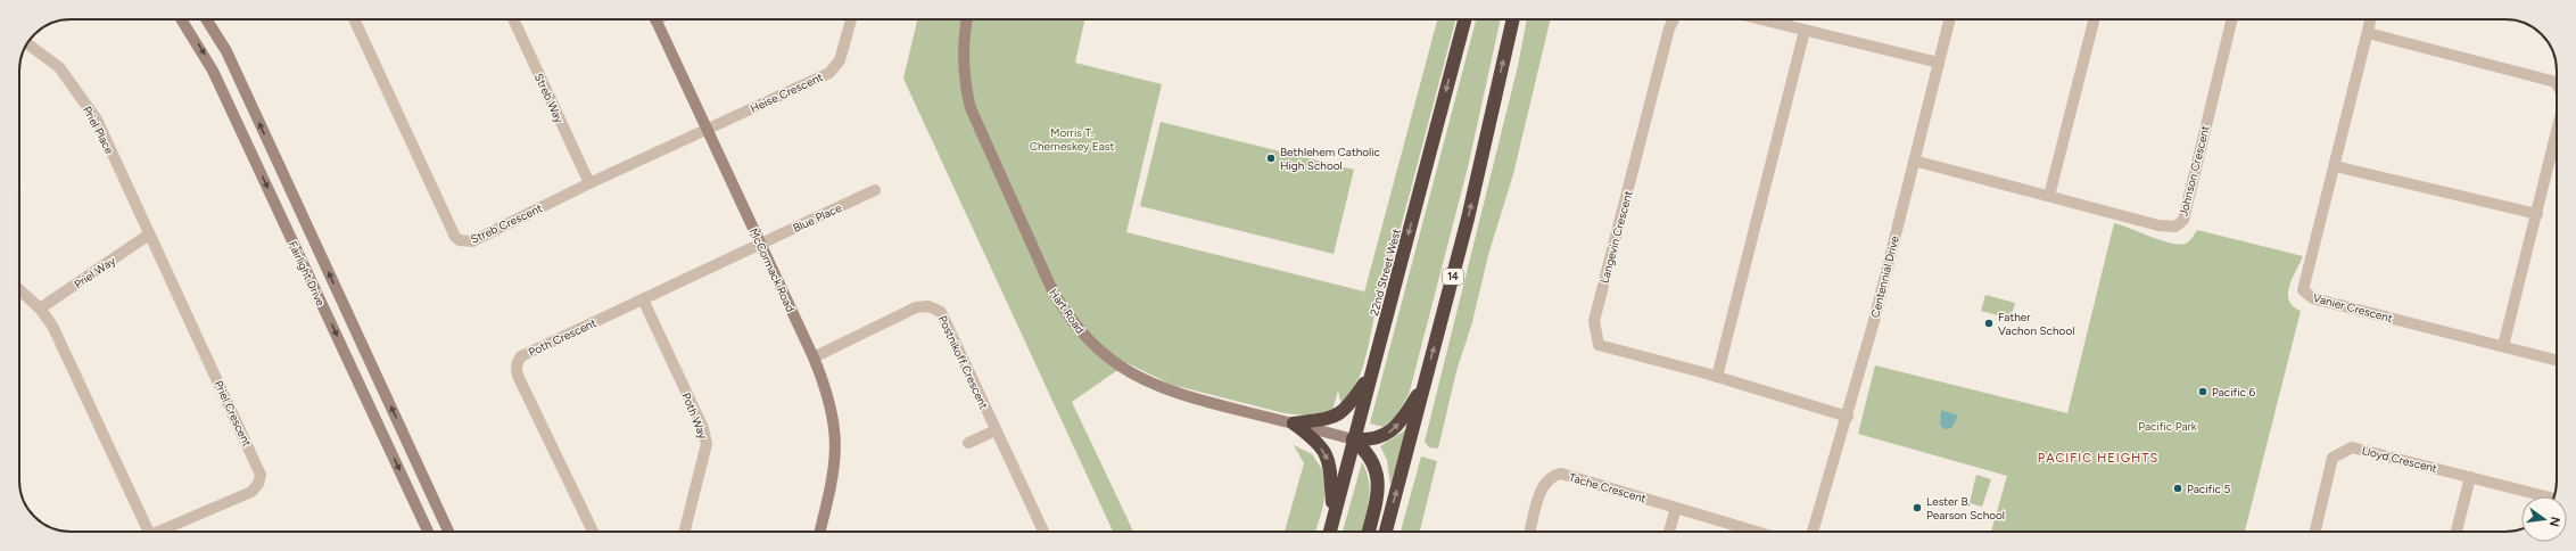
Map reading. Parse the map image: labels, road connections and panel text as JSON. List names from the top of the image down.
{
  "streets": {
    "highway": ["22nd Street West", "14"],
    "street": [
      "Heise Crescent",
      "Streb Way",
      "Priel Place",
      "Johnson Crescent",
      "Blue Place",
      "Streb Crescent",
      "Langevin Crescent",
      "McCormack Road",
      "Priel Way",
      "Fairlight Drive",
      "Centennial Drive",
      "Vanier Crescent",
      "Hart Road",
      "Poth Crescent",
      "Postnikoff Crescent",
      "Priel Crescent",
      "Poth Way",
      "Lloyd Crescent",
      "Tache Crescent"
    ]
  },
  "crossings": [
    ["Heise Crescent", "Streb Crescent"],
    ["Heise Crescent", "McCormack Road"],
    ["Streb Way", "Streb Crescent"],
    ["Priel Place", "Priel Way"],
    ["Priel Place", "Priel Crescent"],
    ["Johnson Crescent", "Centennial Drive"],
    ["Blue Place", "McCormack Road"],
    ["Blue Place", "Poth Crescent"],
    ["Streb Crescent", "McCormack Road"],
    ["Langevin Crescent", "Centennial Drive"],
    ["McCormack Road", "Poth Crescent"],
    ["McCormack Road", "Postnikoff Crescent"],
    ["Priel Way", "Priel Crescent"],
    ["22nd Street West", "Hart Road"],
    ["Poth Crescent", "Poth Way"]
  ],
  "districts": ["PACIFIC HEIGHTS"],
  "parks": ["Morris T. Cherneskey East", "Pacific Park"],
  "places": [
    "Bethlehem Catholic High School",
    "Father Vachon School",
    "Pacific 6",
    "Pacific 5",
    "Lester B. Pearson School"
  ],
  "north": "right"
}
